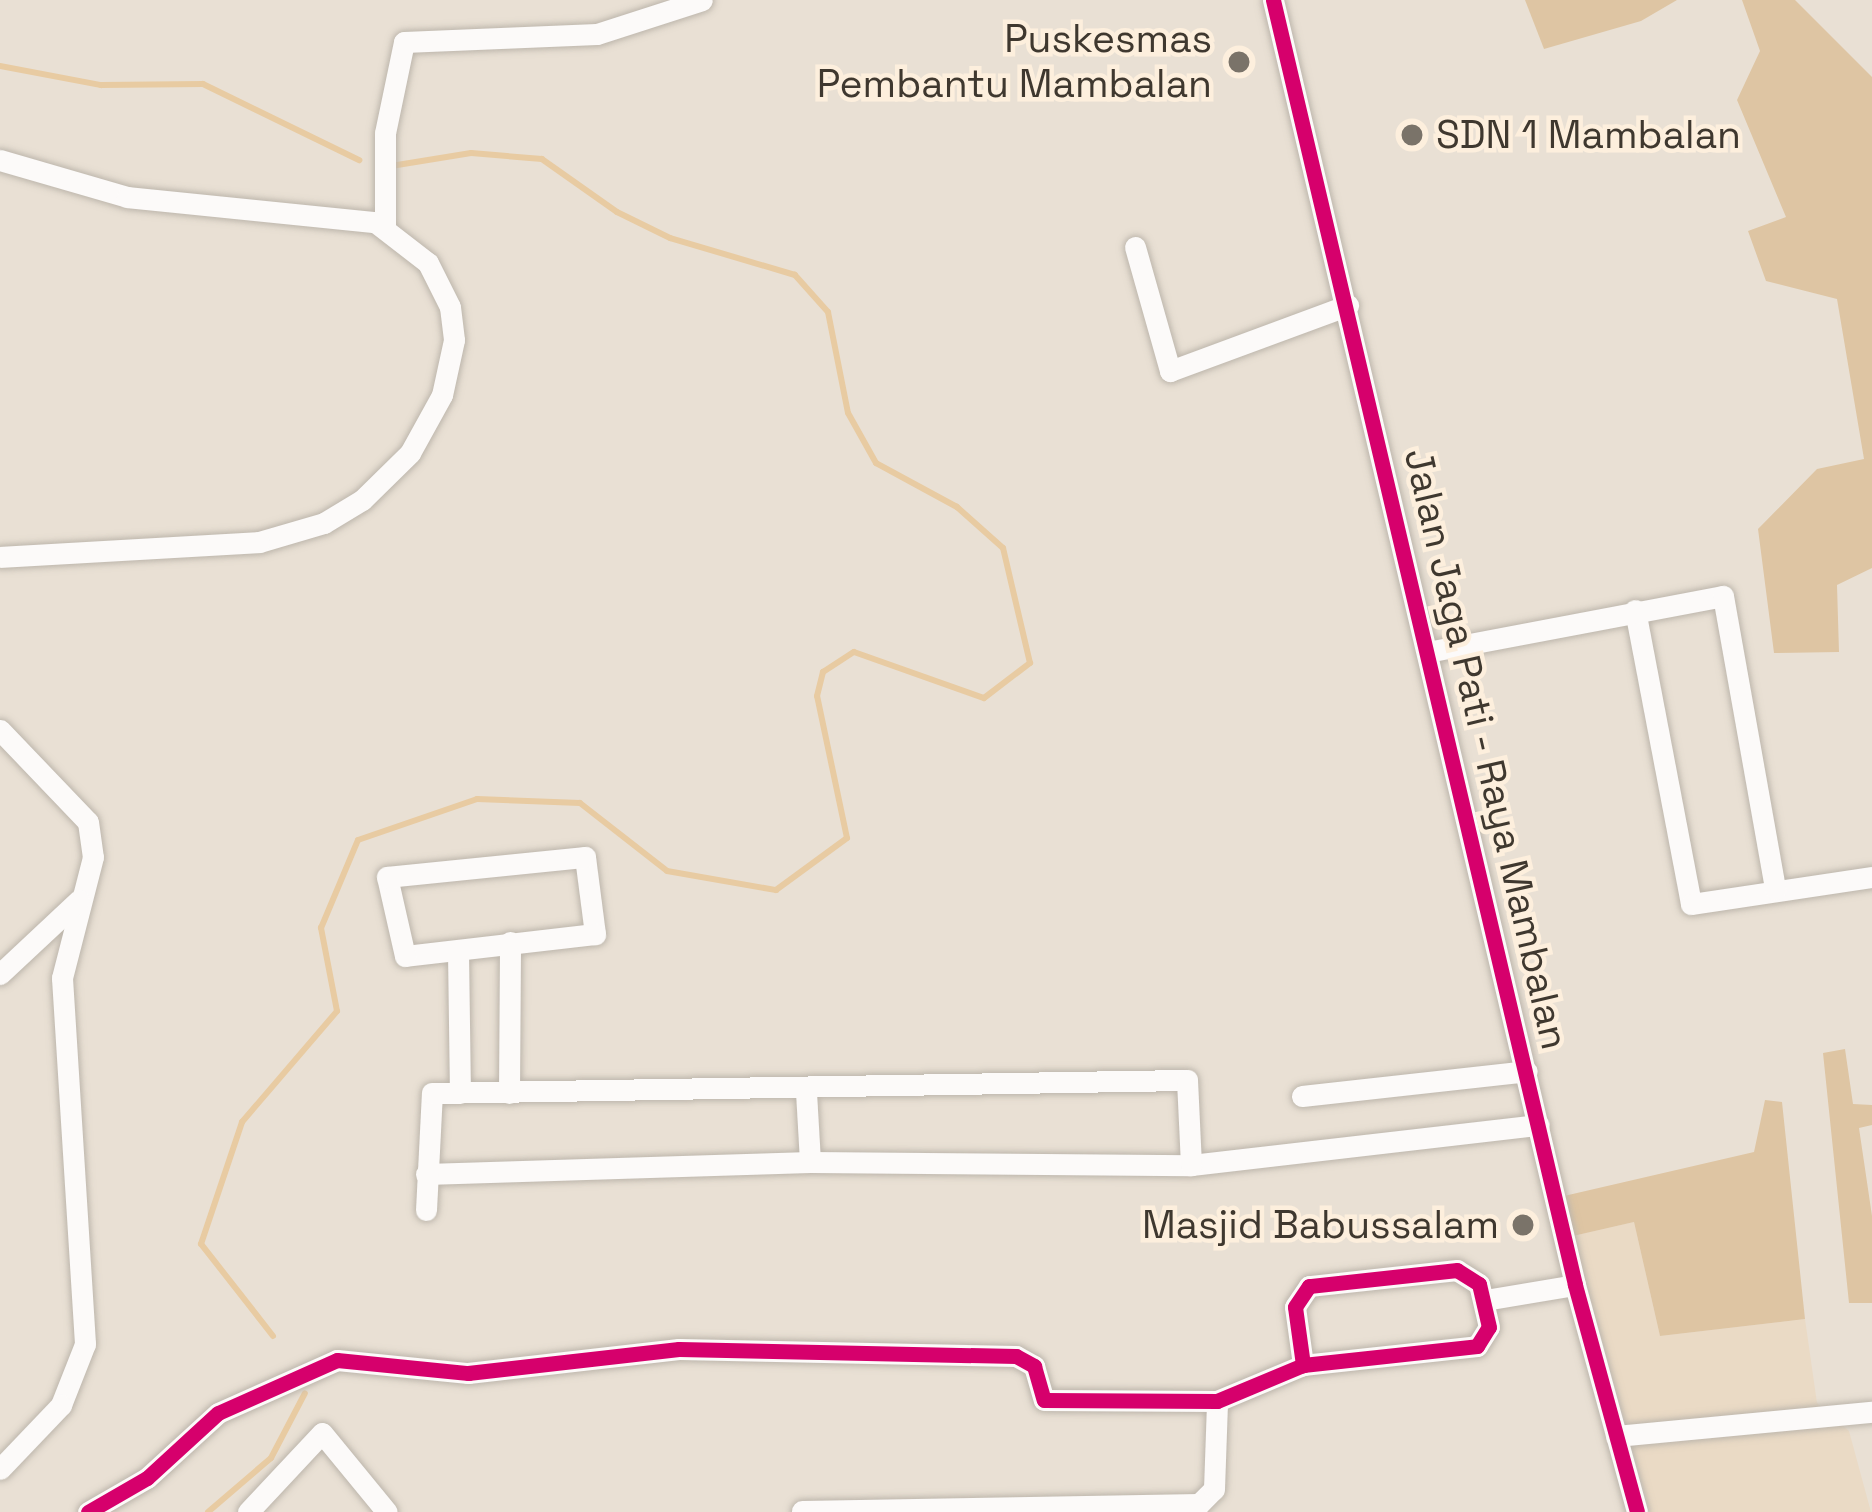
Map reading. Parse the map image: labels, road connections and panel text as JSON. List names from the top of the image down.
{
  "streets": {
    "street": ["Jalan Jaga Pati - Raya Mambalan"]
  },
  "places": ["Puskesmas Pembantu Mambalan", "SDN 1 Mambalan", "Masjid Babussalam"]
}
